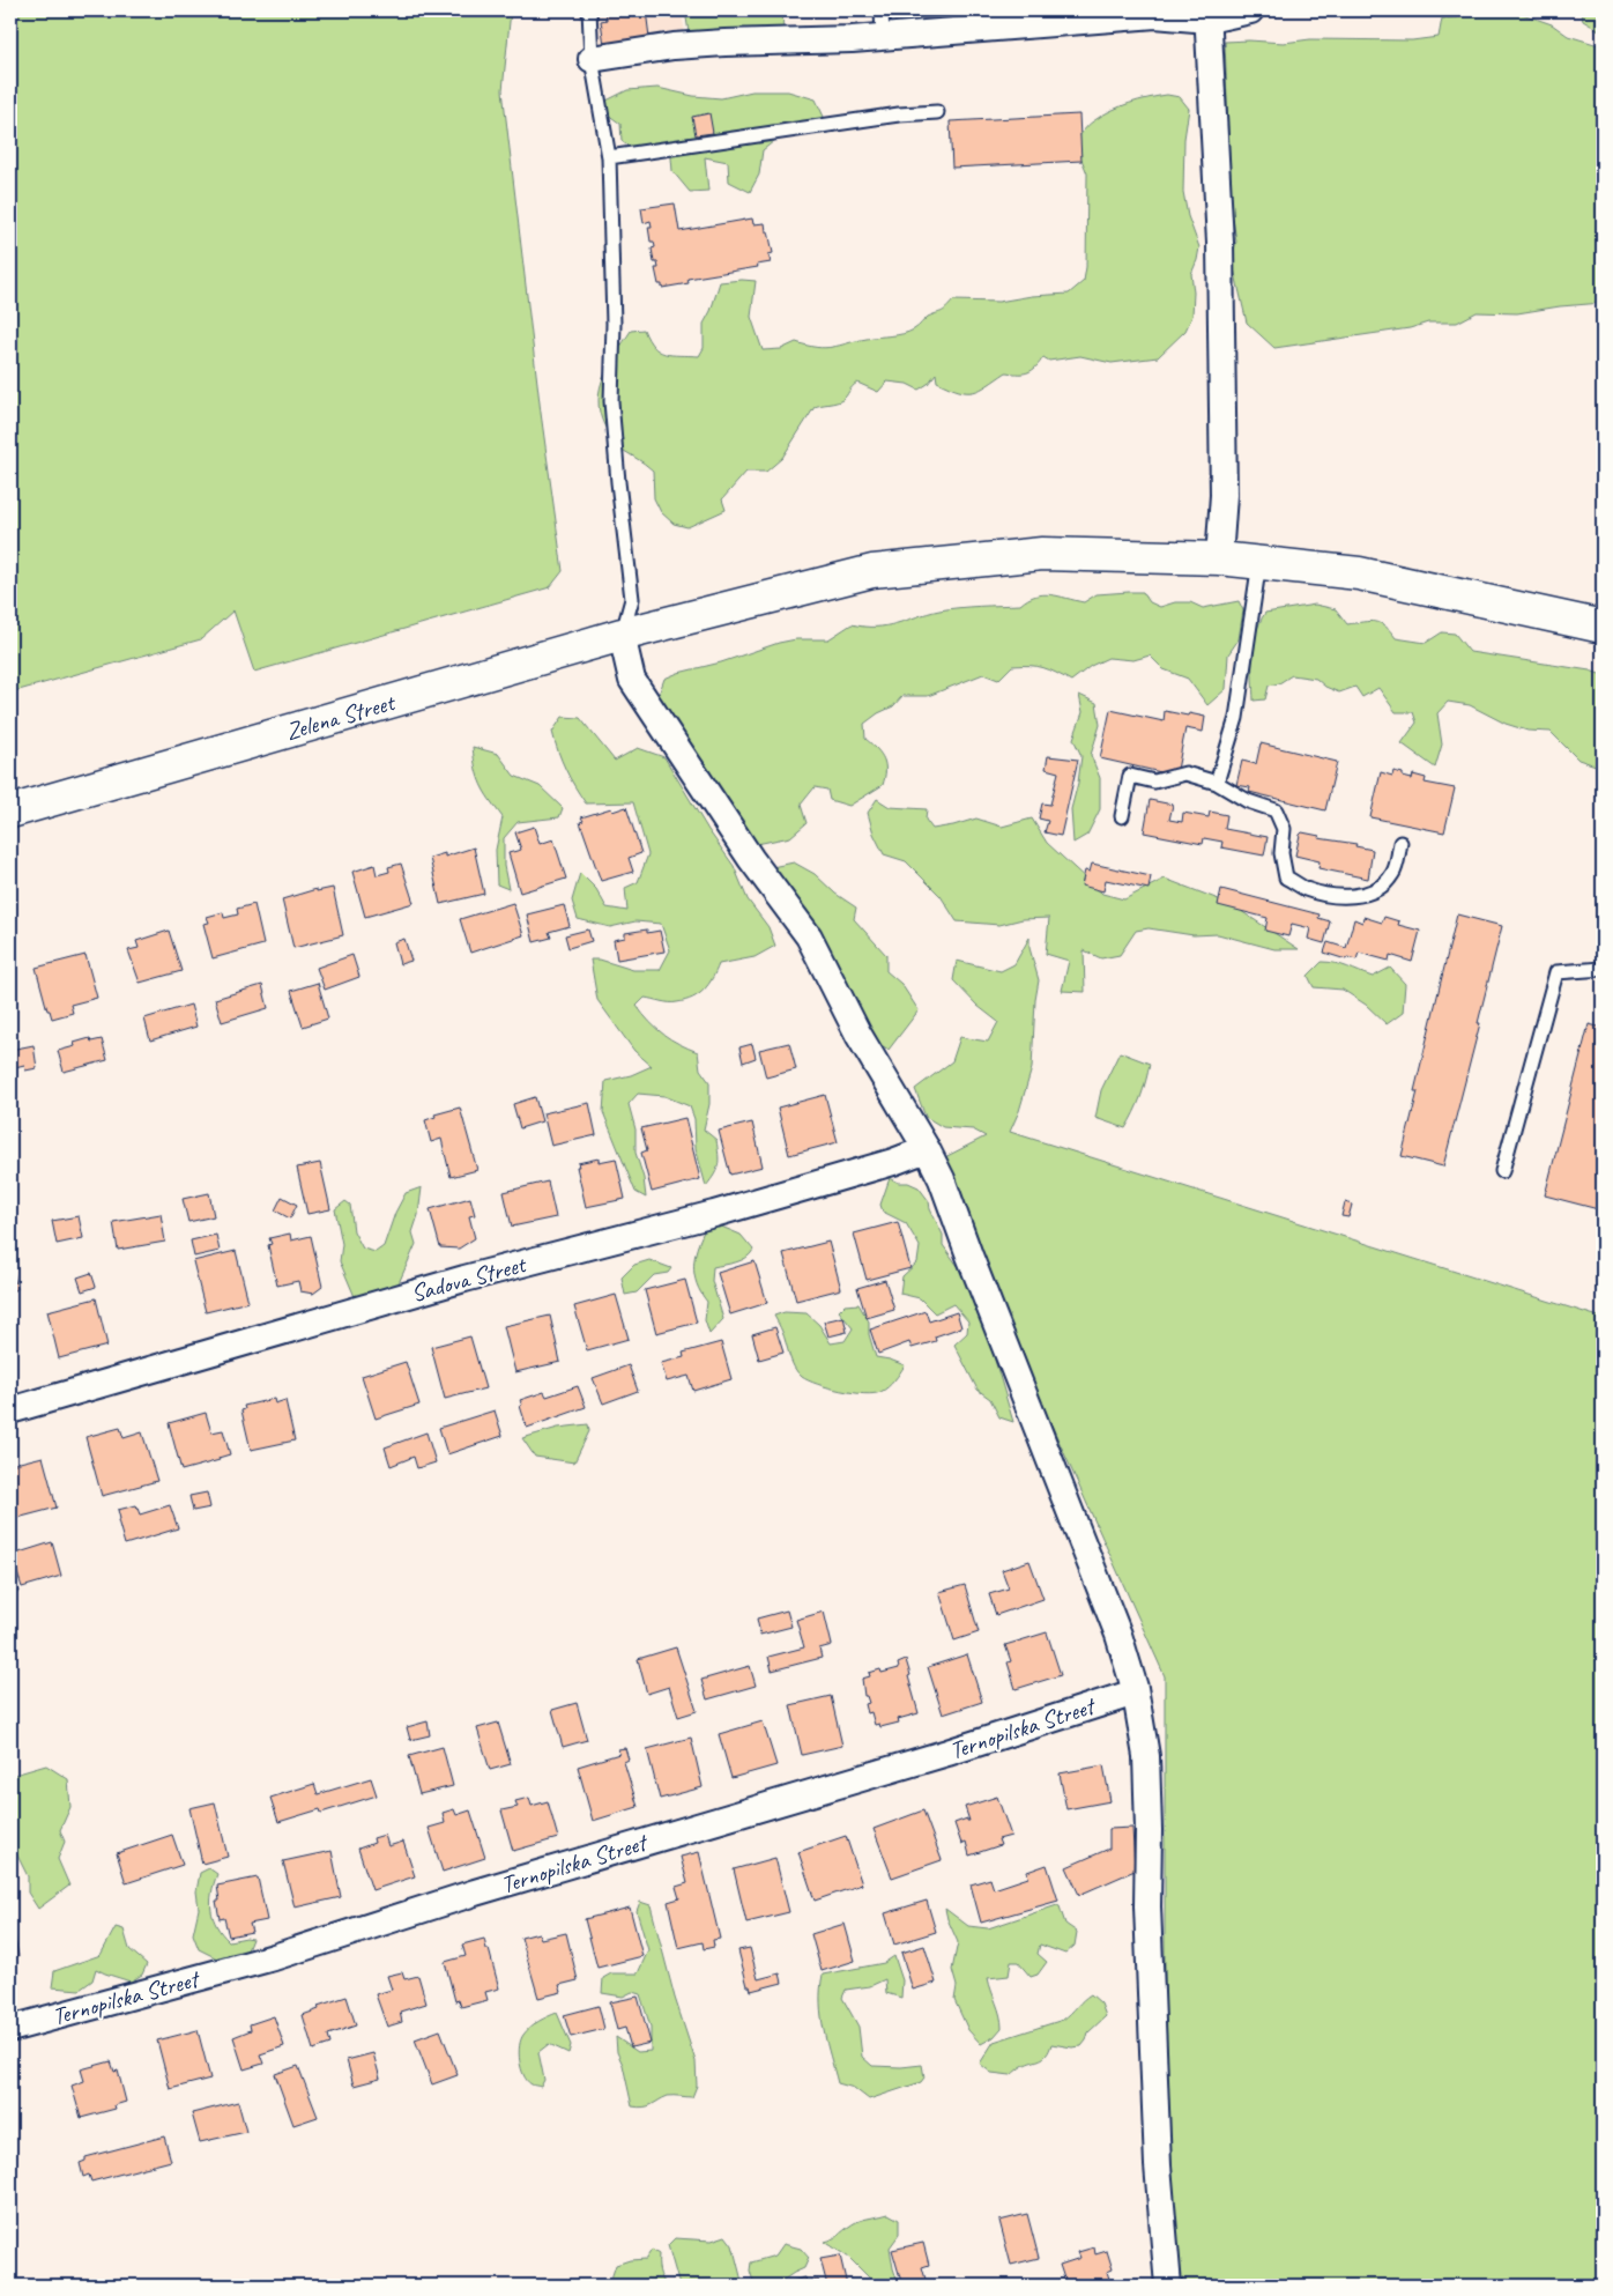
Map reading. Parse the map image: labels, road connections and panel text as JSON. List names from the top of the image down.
{
  "streets": {
    "highway": ["Zelena Street"],
    "street": ["Sadova Street", "Ternopilska Street"]
  }
}
